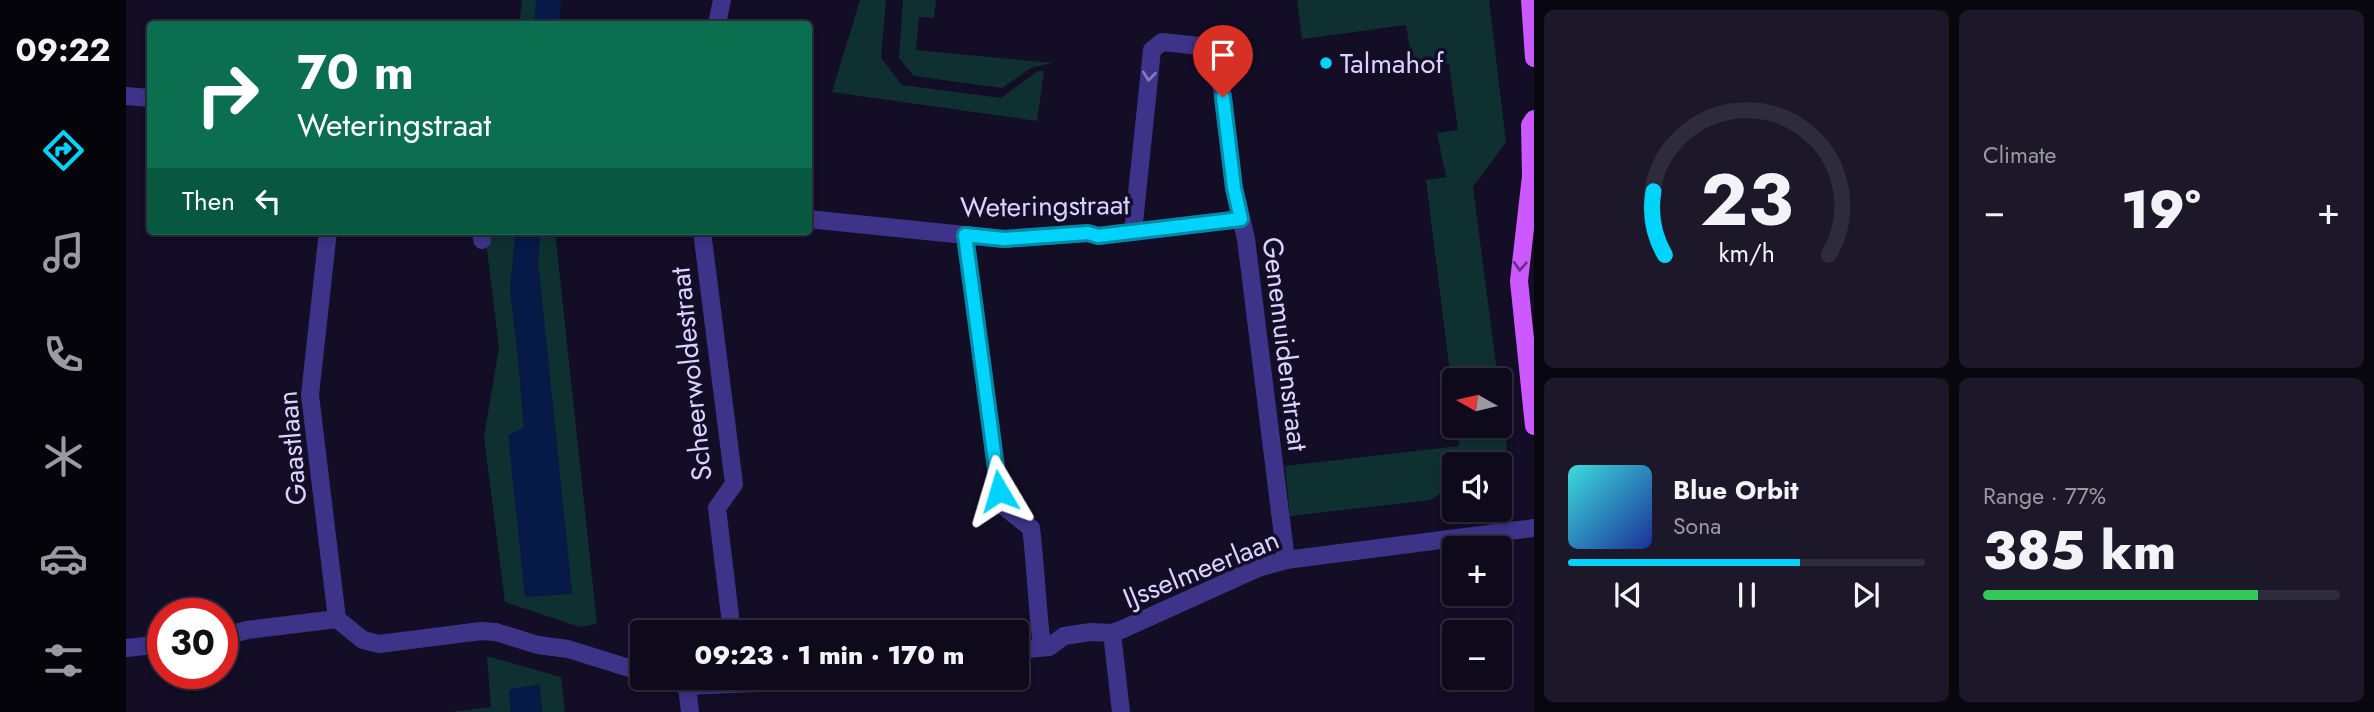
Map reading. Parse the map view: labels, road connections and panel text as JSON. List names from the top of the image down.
{
  "streets": {
    "street": [
      "Weteringstraat",
      "Genemuidenstraat",
      "Scheerwoldestraat",
      "Gaastlaan",
      "IJsselmeerlaan"
    ]
  },
  "crossings": [
    ["Weteringstraat", "Genemuidenstraat"],
    ["Genemuidenstraat", "IJsselmeerlaan"]
  ],
  "places": ["Talmahof"],
  "north": "left",
  "page": {
    "tabs": "09:22",
    "tile": [
      "Climate",
      ["Range · 77%", "385 km"]
    ],
    "turn": ["70 m", "Weteringstraat"],
    "then": "Then",
    "heat": ["−", "19°", "+"],
    "map_buttons": ["+", "−"],
    "song": ["Blue Orbit", "Sona"],
    "limit": "30",
    "trip": "09:23 · 1 min · 170 m",
    "gauge": ["23", "km/h"]
  }
}
